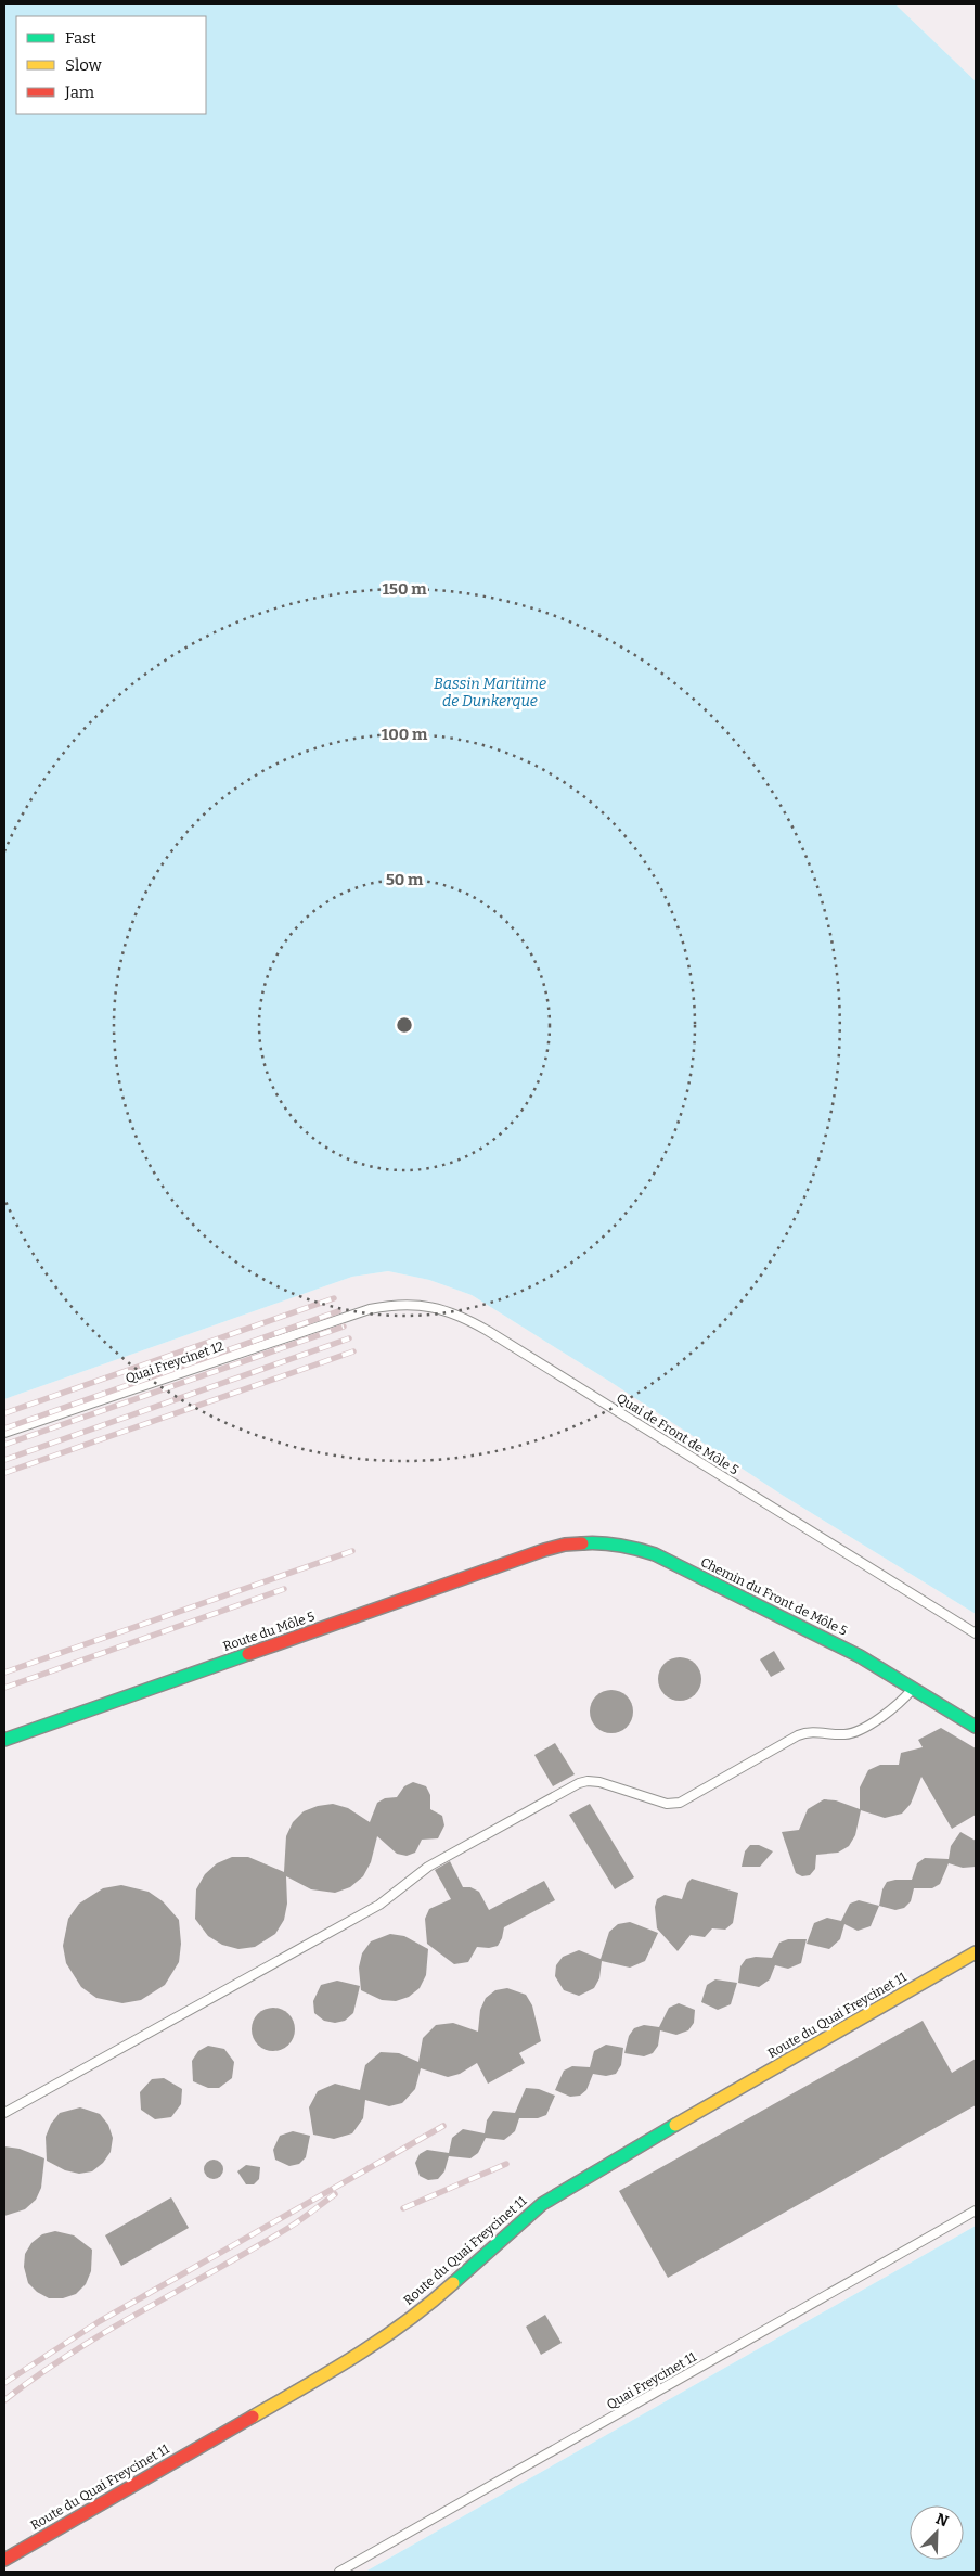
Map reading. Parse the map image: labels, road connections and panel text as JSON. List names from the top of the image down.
{
  "streets": {
    "street": ["Chemin du Front de Môle 5", "Route du Môle 5", "Route du Quai Freycinet 11"],
    "lane": ["Quai Freycinet 12", "Quai de Front de Môle 5", "Quai Freycinet 11"]
  },
  "crossings": [
    ["Quai Freycinet 12", "Quai de Front de Môle 5"],
    ["Chemin du Front de Môle 5", "Route du Môle 5"]
  ],
  "water": ["Bassin Maritime de Dunkerque"],
  "legend": ["Fast", "Slow", "Jam"],
  "north": "top right",
  "rings": ["150 m", "100 m", "50 m"]
}
